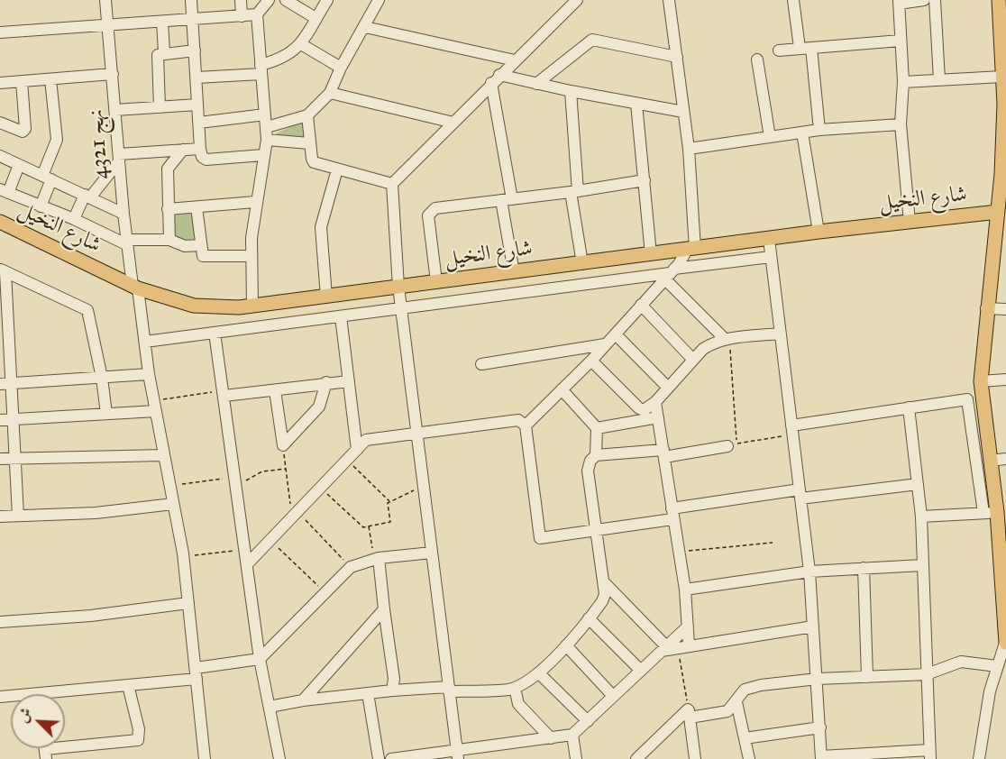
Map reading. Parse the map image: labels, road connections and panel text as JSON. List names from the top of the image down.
{
  "streets": {
    "main road": ["شارع النخيل"],
    "street": ["نهج 4321"]
  },
  "crossings": [
    ["نهج 4321", "شارع النخيل"]
  ],
  "north": "top left"
}
